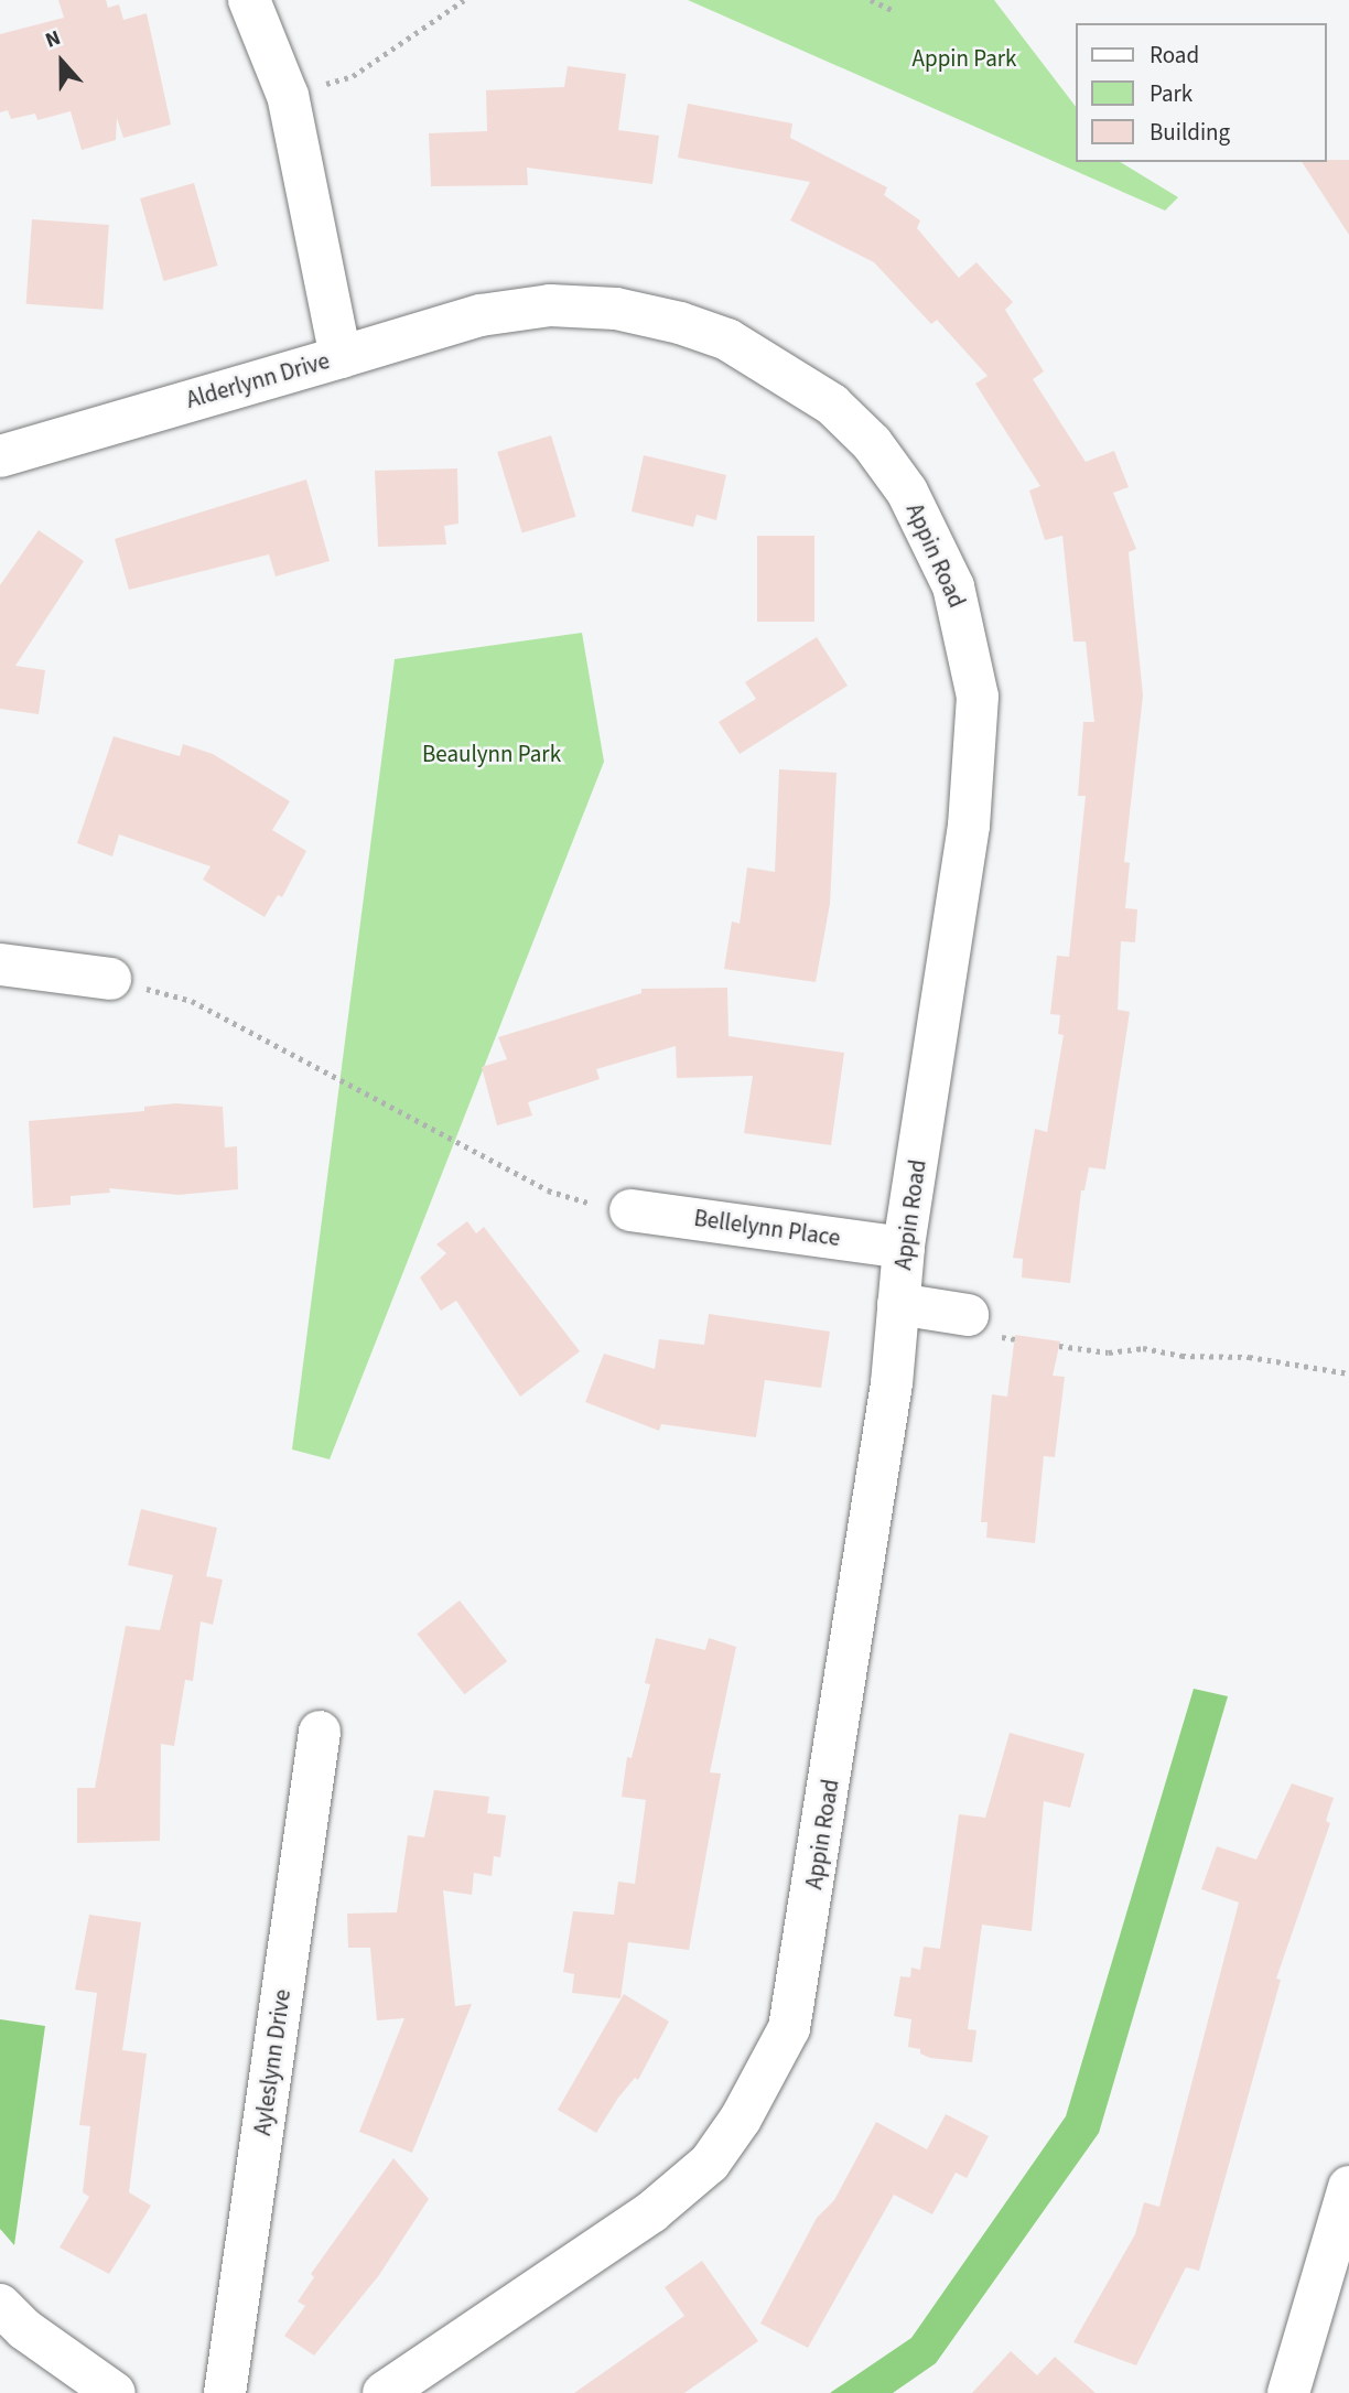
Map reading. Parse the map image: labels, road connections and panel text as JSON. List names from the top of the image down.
{
  "streets": {
    "street": [
      "Alderlynn Drive",
      "Appin Road",
      "Bellelynn Place",
      "Ayleslynn Drive"
    ]
  },
  "crossings": [
    ["Alderlynn Drive", "Appin Road"],
    ["Appin Road", "Bellelynn Place"]
  ],
  "parks": ["Appin Park", "Beaulynn Park"],
  "legend": ["Road", "Park", "Building"],
  "north": "top"
}
